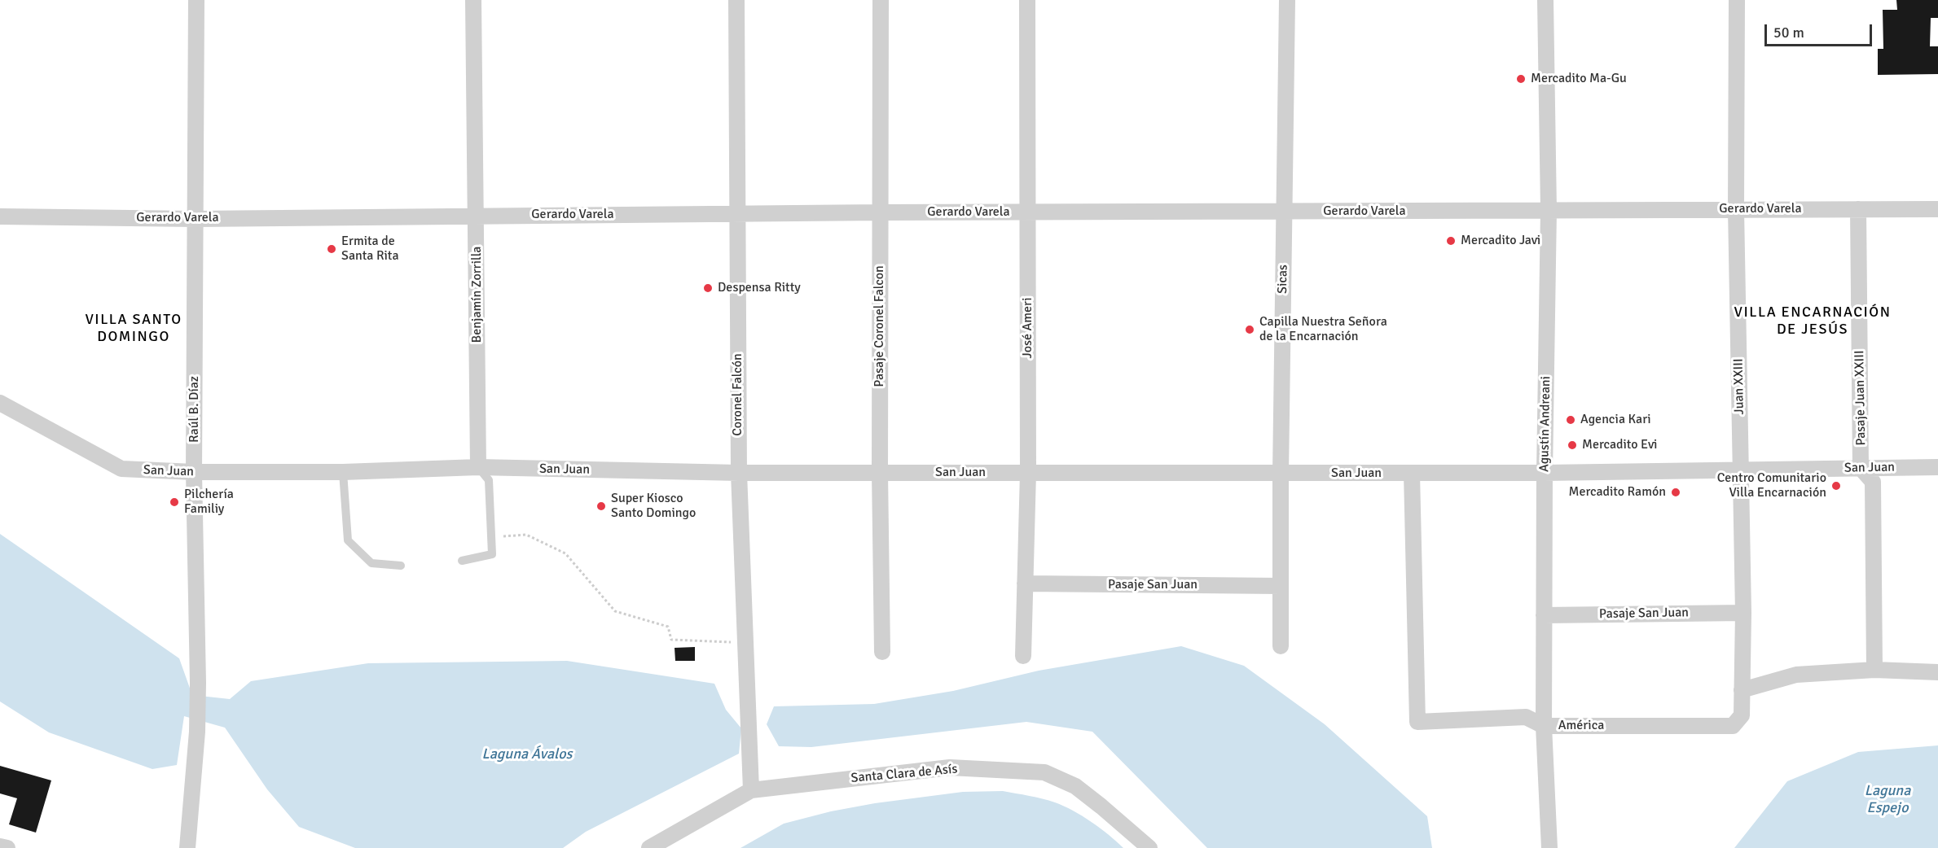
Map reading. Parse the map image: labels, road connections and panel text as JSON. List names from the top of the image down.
{
  "streets": {
    "street": [
      "Gerardo Varela",
      "Sicas",
      "Benjamín Zorrilla",
      "Pasaje Coronel Falcon",
      "José Ameri",
      "Juan XXIII",
      "Coronel Falcón",
      "Pasaje Juan XXIII",
      "Raúl B. Díaz",
      "Agustín Andreani",
      "San Juan",
      "Pasaje San Juan",
      "América",
      "Santa Clara de Asís"
    ]
  },
  "crossings": [
    ["Gerardo Varela", "Sicas"],
    ["Gerardo Varela", "Benjamín Zorrilla"],
    ["Gerardo Varela", "Pasaje Coronel Falcon"],
    ["Gerardo Varela", "José Ameri"],
    ["Gerardo Varela", "Juan XXIII"],
    ["Gerardo Varela", "Coronel Falcón"],
    ["Gerardo Varela", "Pasaje Juan XXIII"],
    ["Gerardo Varela", "Raúl B. Díaz"],
    ["Gerardo Varela", "Agustín Andreani"],
    ["Sicas", "San Juan"],
    ["Sicas", "Pasaje San Juan"],
    ["Benjamín Zorrilla", "San Juan"],
    ["Pasaje Coronel Falcon", "San Juan"],
    ["José Ameri", "San Juan"],
    ["José Ameri", "Pasaje San Juan"],
    ["Juan XXIII", "San Juan"],
    ["Juan XXIII", "Pasaje San Juan"],
    ["Juan XXIII", "América"],
    ["Coronel Falcón", "San Juan"],
    ["Coronel Falcón", "Santa Clara de Asís"],
    ["Pasaje Juan XXIII", "San Juan"],
    ["Raúl B. Díaz", "San Juan"],
    ["Agustín Andreani", "San Juan"],
    ["Agustín Andreani", "Pasaje San Juan"],
    ["Agustín Andreani", "América"],
    ["San Juan", "América"]
  ],
  "districts": ["VILLA ENCARNACIÓN DE JESÚS", "VILLA SANTO DOMINGO"],
  "water": ["Laguna Ávalos", "Laguna Espejo"],
  "places": [
    "Mercadito Ma-Gu",
    "Mercadito Javi",
    "Ermita de Santa Rita",
    "Despensa Ritty",
    "Capilla Nuestra Señora de la Encarnación",
    "Agencia Kari",
    "Mercadito Evi",
    "Centro Comunitario Villa Encarnación",
    "Mercadito Ramón",
    "Pilchería Familiy",
    "Super Kiosco Santo Domingo"
  ],
  "scale_bar": "50 m"
}
